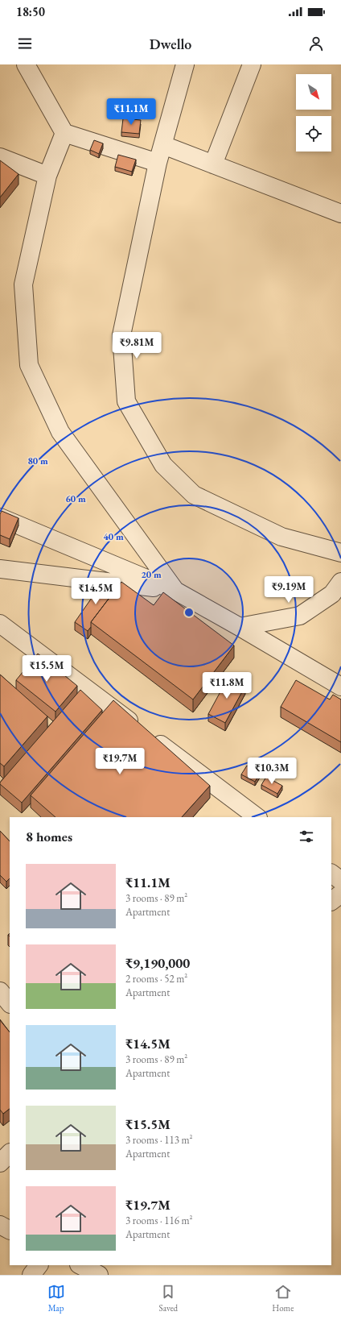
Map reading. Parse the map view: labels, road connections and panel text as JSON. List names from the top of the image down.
{
  "north": "bottom right",
  "page": {
    "status": "18:50",
    "header": "Dwello",
    "price": [
      "₹11.1M",
      "₹9.81M",
      "₹9.19M",
      "₹14.5M",
      "₹15.5M",
      "₹11.8M",
      "₹19.7M",
      "₹10.3M"
    ],
    "heading": "8 homes",
    "list": [
      {
        "name": "₹11.1M",
        "note": "3 rooms · 89 m² · Apartment"
      },
      {
        "name": "₹9,190,000",
        "note": "2 rooms · 52 m² · Apartment"
      },
      {
        "name": "₹14.5M",
        "note": "3 rooms · 89 m² · Apartment"
      },
      {
        "name": "₹15.5M",
        "note": "3 rooms · 113 m² · Apartment"
      },
      {
        "name": "₹19.7M",
        "note": "3 rooms · 116 m² · Apartment"
      }
    ],
    "tabs": ["Map", "Saved", "Home"]
  },
  "rings": [
    "80 m",
    "60 m",
    "40 m",
    "20 m"
  ]
}
